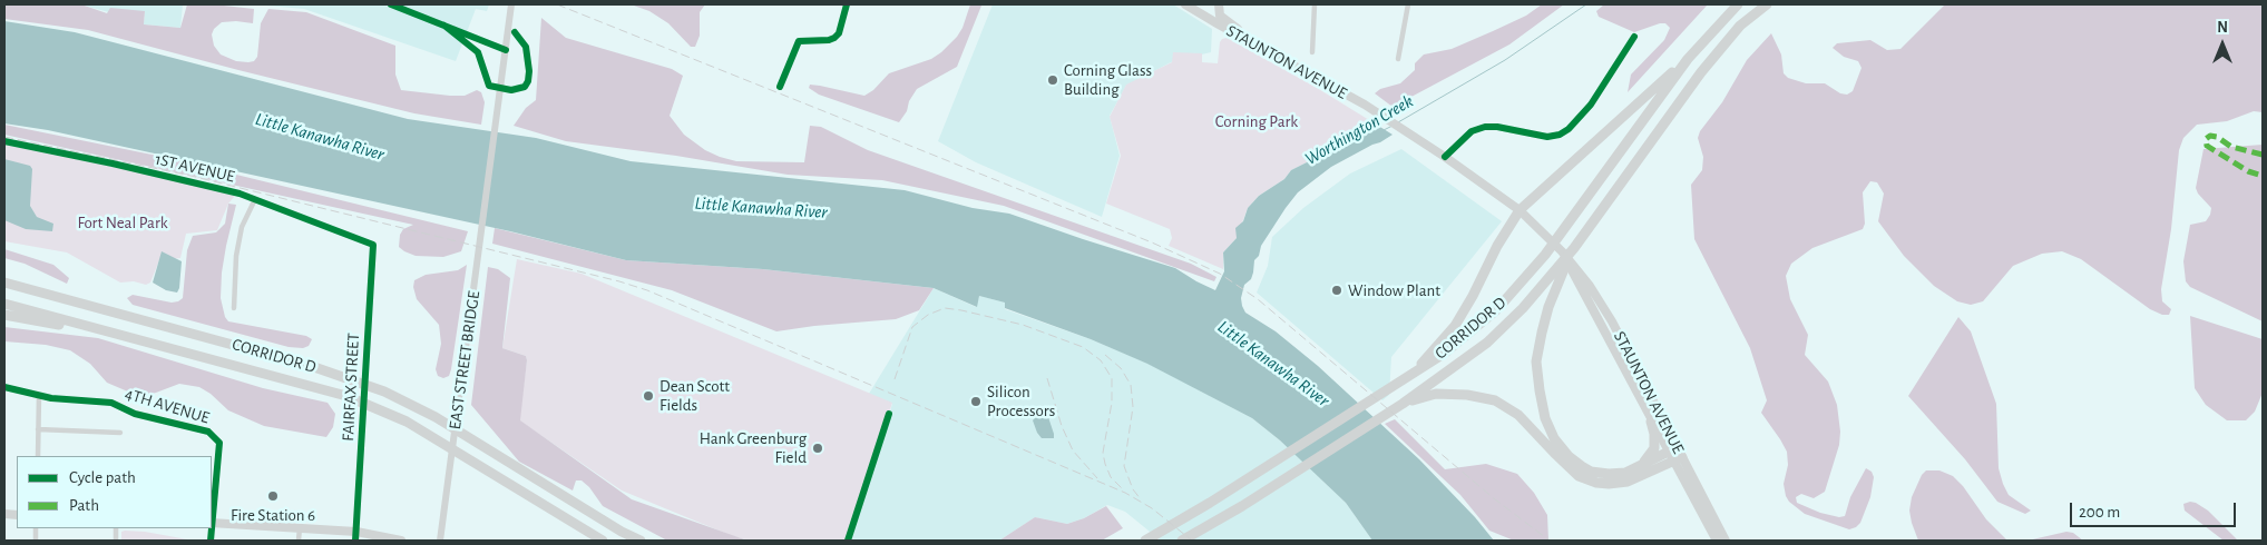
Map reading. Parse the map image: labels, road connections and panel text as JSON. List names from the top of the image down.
{
  "streets": {
    "highway": ["CORRIDOR D"],
    "main road": ["STAUNTON AVENUE", "EAST STREET BRIDGE"],
    "street": ["1ST AVENUE", "FAIRFAX STREET", "4TH AVENUE"]
  },
  "crossings": [
    ["1ST AVENUE", "FAIRFAX STREET"]
  ],
  "water": ["Worthington Creek", "Little Kanawha River"],
  "parks": ["Corning Park", "Fort Neal Park"],
  "places": [
    "Corning Glass Building",
    "Window Plant",
    "Dean Scott Fields",
    "Silicon Processors",
    "Hank Greenburg Field",
    "Fire Station 6"
  ],
  "legend": ["Cycle path", "Path"],
  "scale_bar": "200 m",
  "north": "top"
}
